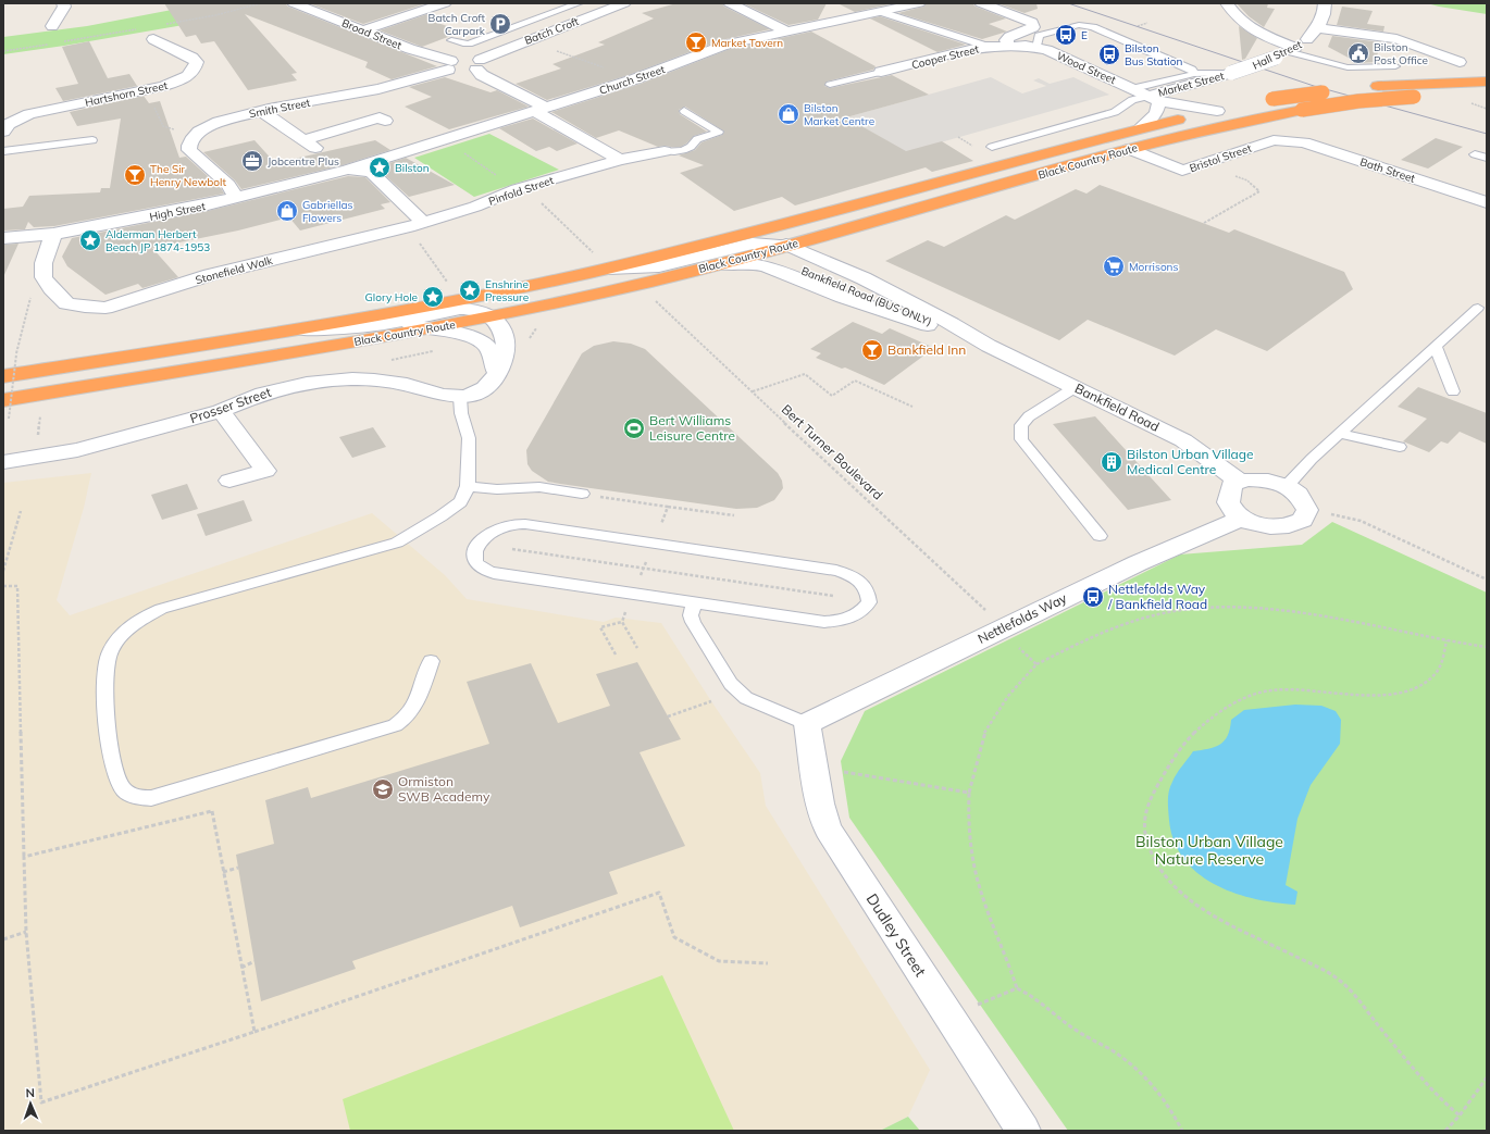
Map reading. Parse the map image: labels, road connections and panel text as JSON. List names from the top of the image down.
{
  "streets": {
    "highway": ["Black Country Route"],
    "street": [
      "Batch Croft",
      "Broad Street",
      "Hall Street",
      "Cooper Street",
      "Wood Street",
      "Church Street",
      "Market Street",
      "Hartshorn Street",
      "Smith Street",
      "Bristol Street",
      "Bath Street",
      "Pinfold Street",
      "High Street",
      "Stonefield Walk",
      "Bankfield Road (BUS ONLY)",
      "Prosser Street",
      "Bankfield Road",
      "Nettlefolds Way",
      "Dudley Street"
    ],
    "path": ["Bert Turner Boulevard"]
  },
  "crossings": [
    ["Batch Croft", "Broad Street"],
    ["Batch Croft", "Smith Street"],
    ["Broad Street", "Church Street"],
    ["Broad Street", "Smith Street"],
    ["Hall Street", "Market Street"],
    ["Cooper Street", "Wood Street"],
    ["Wood Street", "Market Street"],
    ["Wood Street", "Black Country Route"],
    ["Church Street", "High Street"],
    ["Bristol Street", "Black Country Route"],
    ["Bristol Street", "Bath Street"],
    ["Black Country Route", "Bankfield Road (BUS ONLY)"],
    ["Black Country Route", "Bankfield Road"],
    ["Pinfold Street", "Stonefield Walk"],
    ["High Street", "Stonefield Walk"],
    ["Bankfield Road (BUS ONLY)", "Bankfield Road"],
    ["Bankfield Road", "Nettlefolds Way"],
    ["Bert Turner Boulevard", "Nettlefolds Way"],
    ["Nettlefolds Way", "Dudley Street"]
  ],
  "parks": ["Bilston Urban Village Nature Reserve"],
  "places": {
    "parking": ["Batch Croft Carpark"],
    "bus stop": ["E", "Bilston Bus Station", "Nettlefolds Way / Bankfield Road"],
    "bar": ["Market Tavern", "The Sir Henry Newbolt", "Bankfield Inn"],
    "public building": ["Bilston Post Office"],
    "shop": ["Bilston Market Centre", "Gabriellas Flowers"],
    "office": ["Jobcentre Plus"],
    "place": [
      "Bilston",
      "Alderman Herbert Beach JP 1874-1953",
      "Enshrine Pressure",
      "Glory Hole"
    ],
    "supermarket": ["Morrisons"],
    "sports": ["Bert Williams Leisure Centre"],
    "building": ["Bilston Urban Village Medical Centre"],
    "school or university": ["Ormiston SWB Academy"]
  },
  "north": "top"
}
